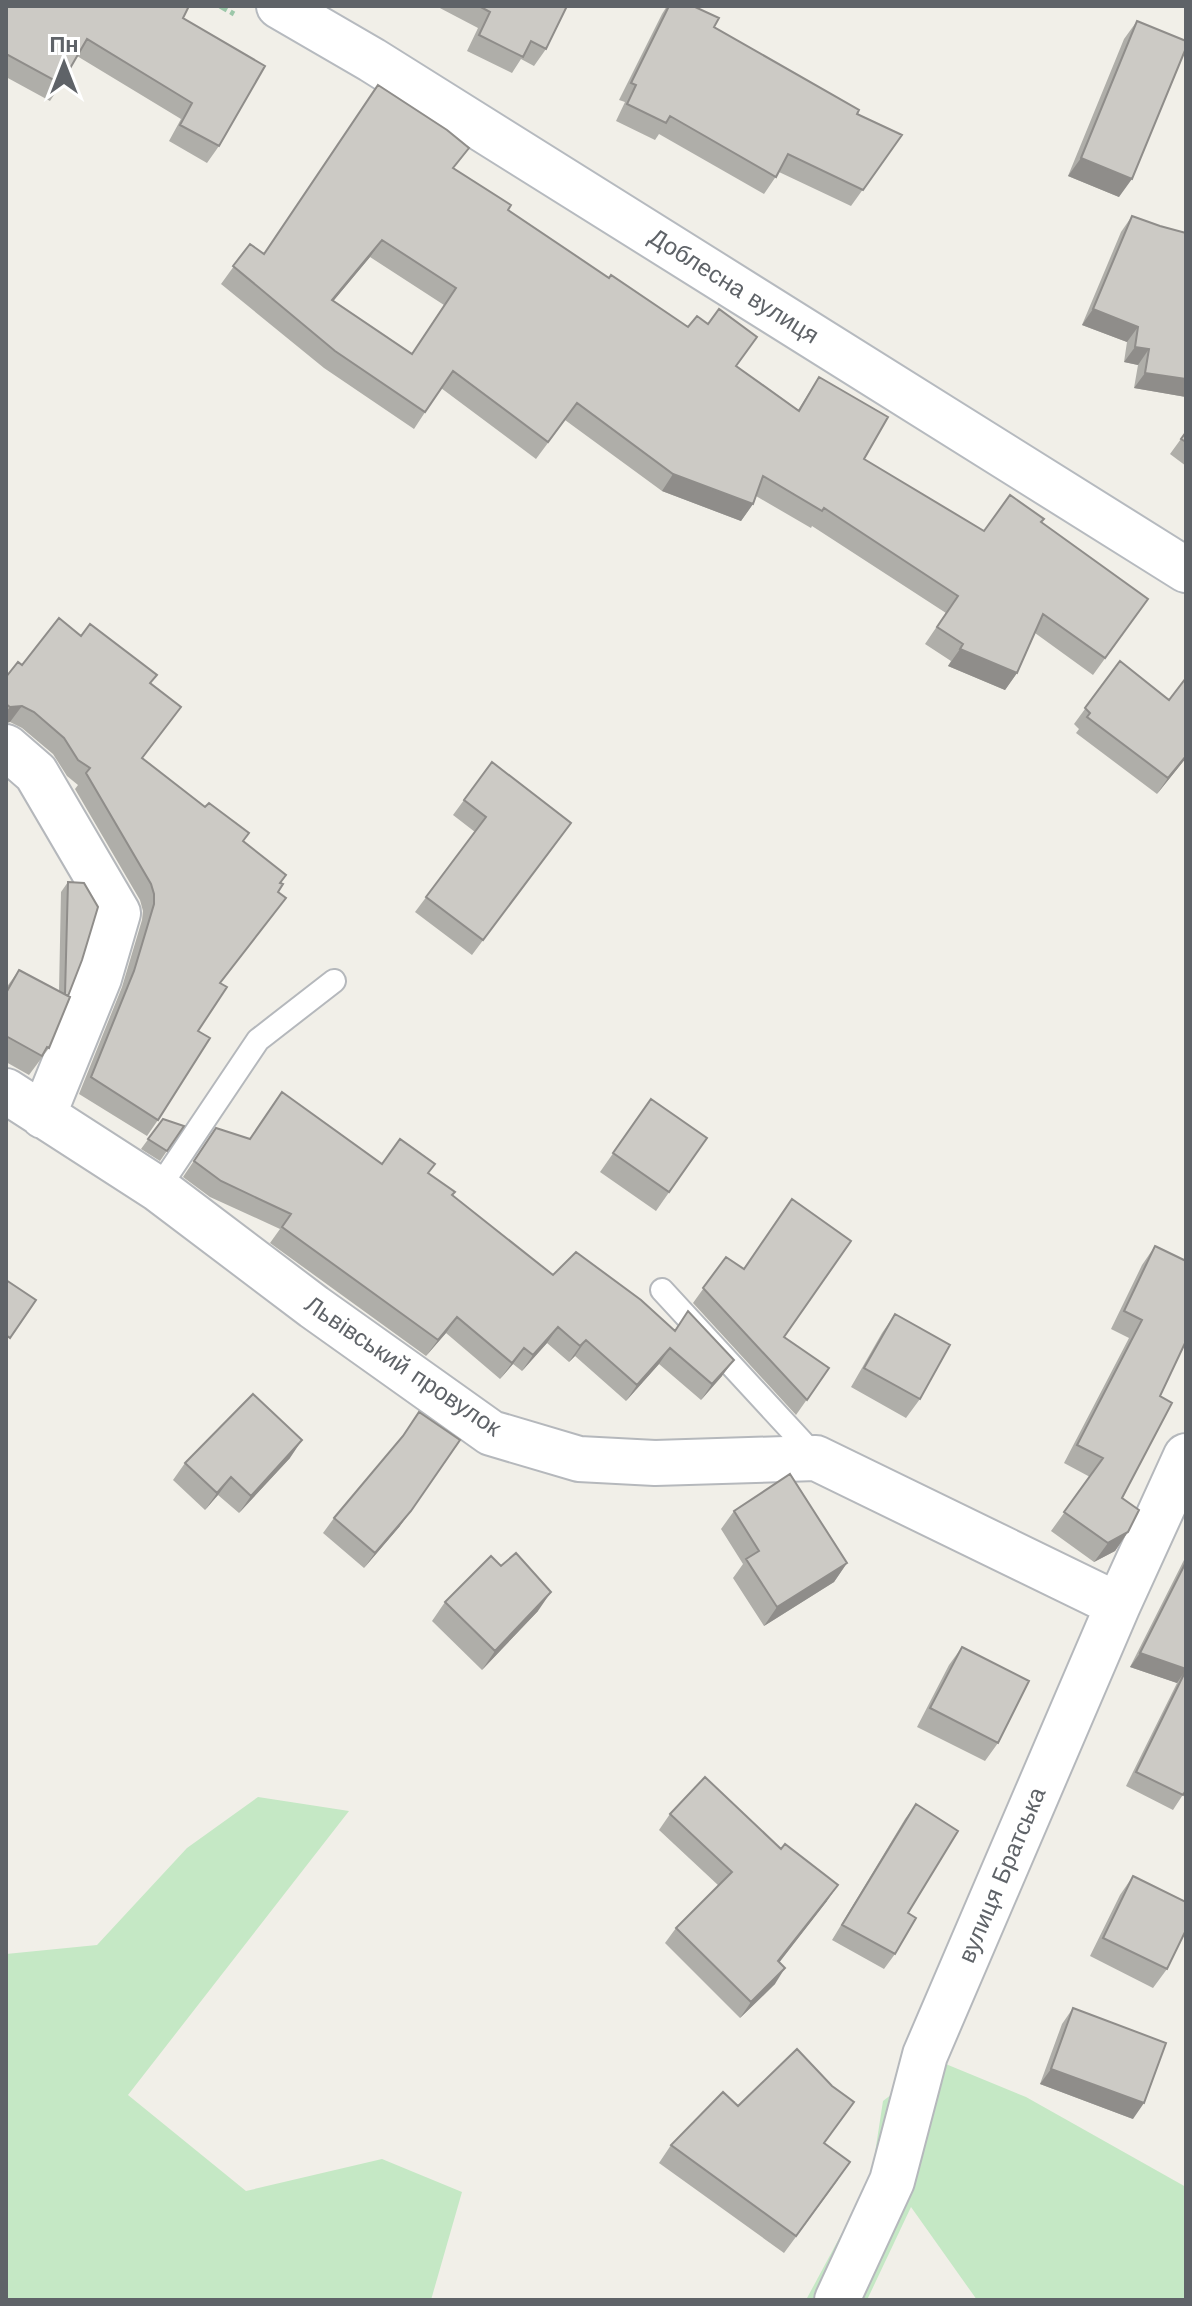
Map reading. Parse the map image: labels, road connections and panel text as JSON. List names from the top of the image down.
{
  "streets": {
    "street": ["Доблесна вулиця", "Львівський провулок", "вулиця Братська"]
  },
  "crossings": [
    ["Львівський провулок", "вулиця Братська"]
  ],
  "north": "top"
}
